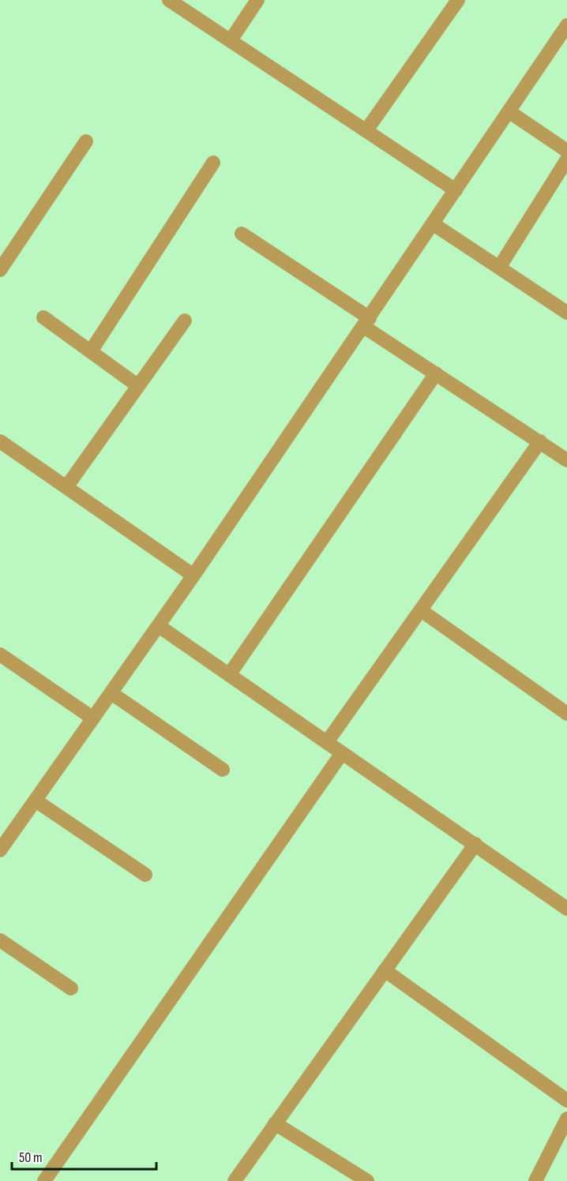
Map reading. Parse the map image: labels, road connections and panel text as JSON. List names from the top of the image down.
{
  "scale_bar": "50 m"
}
